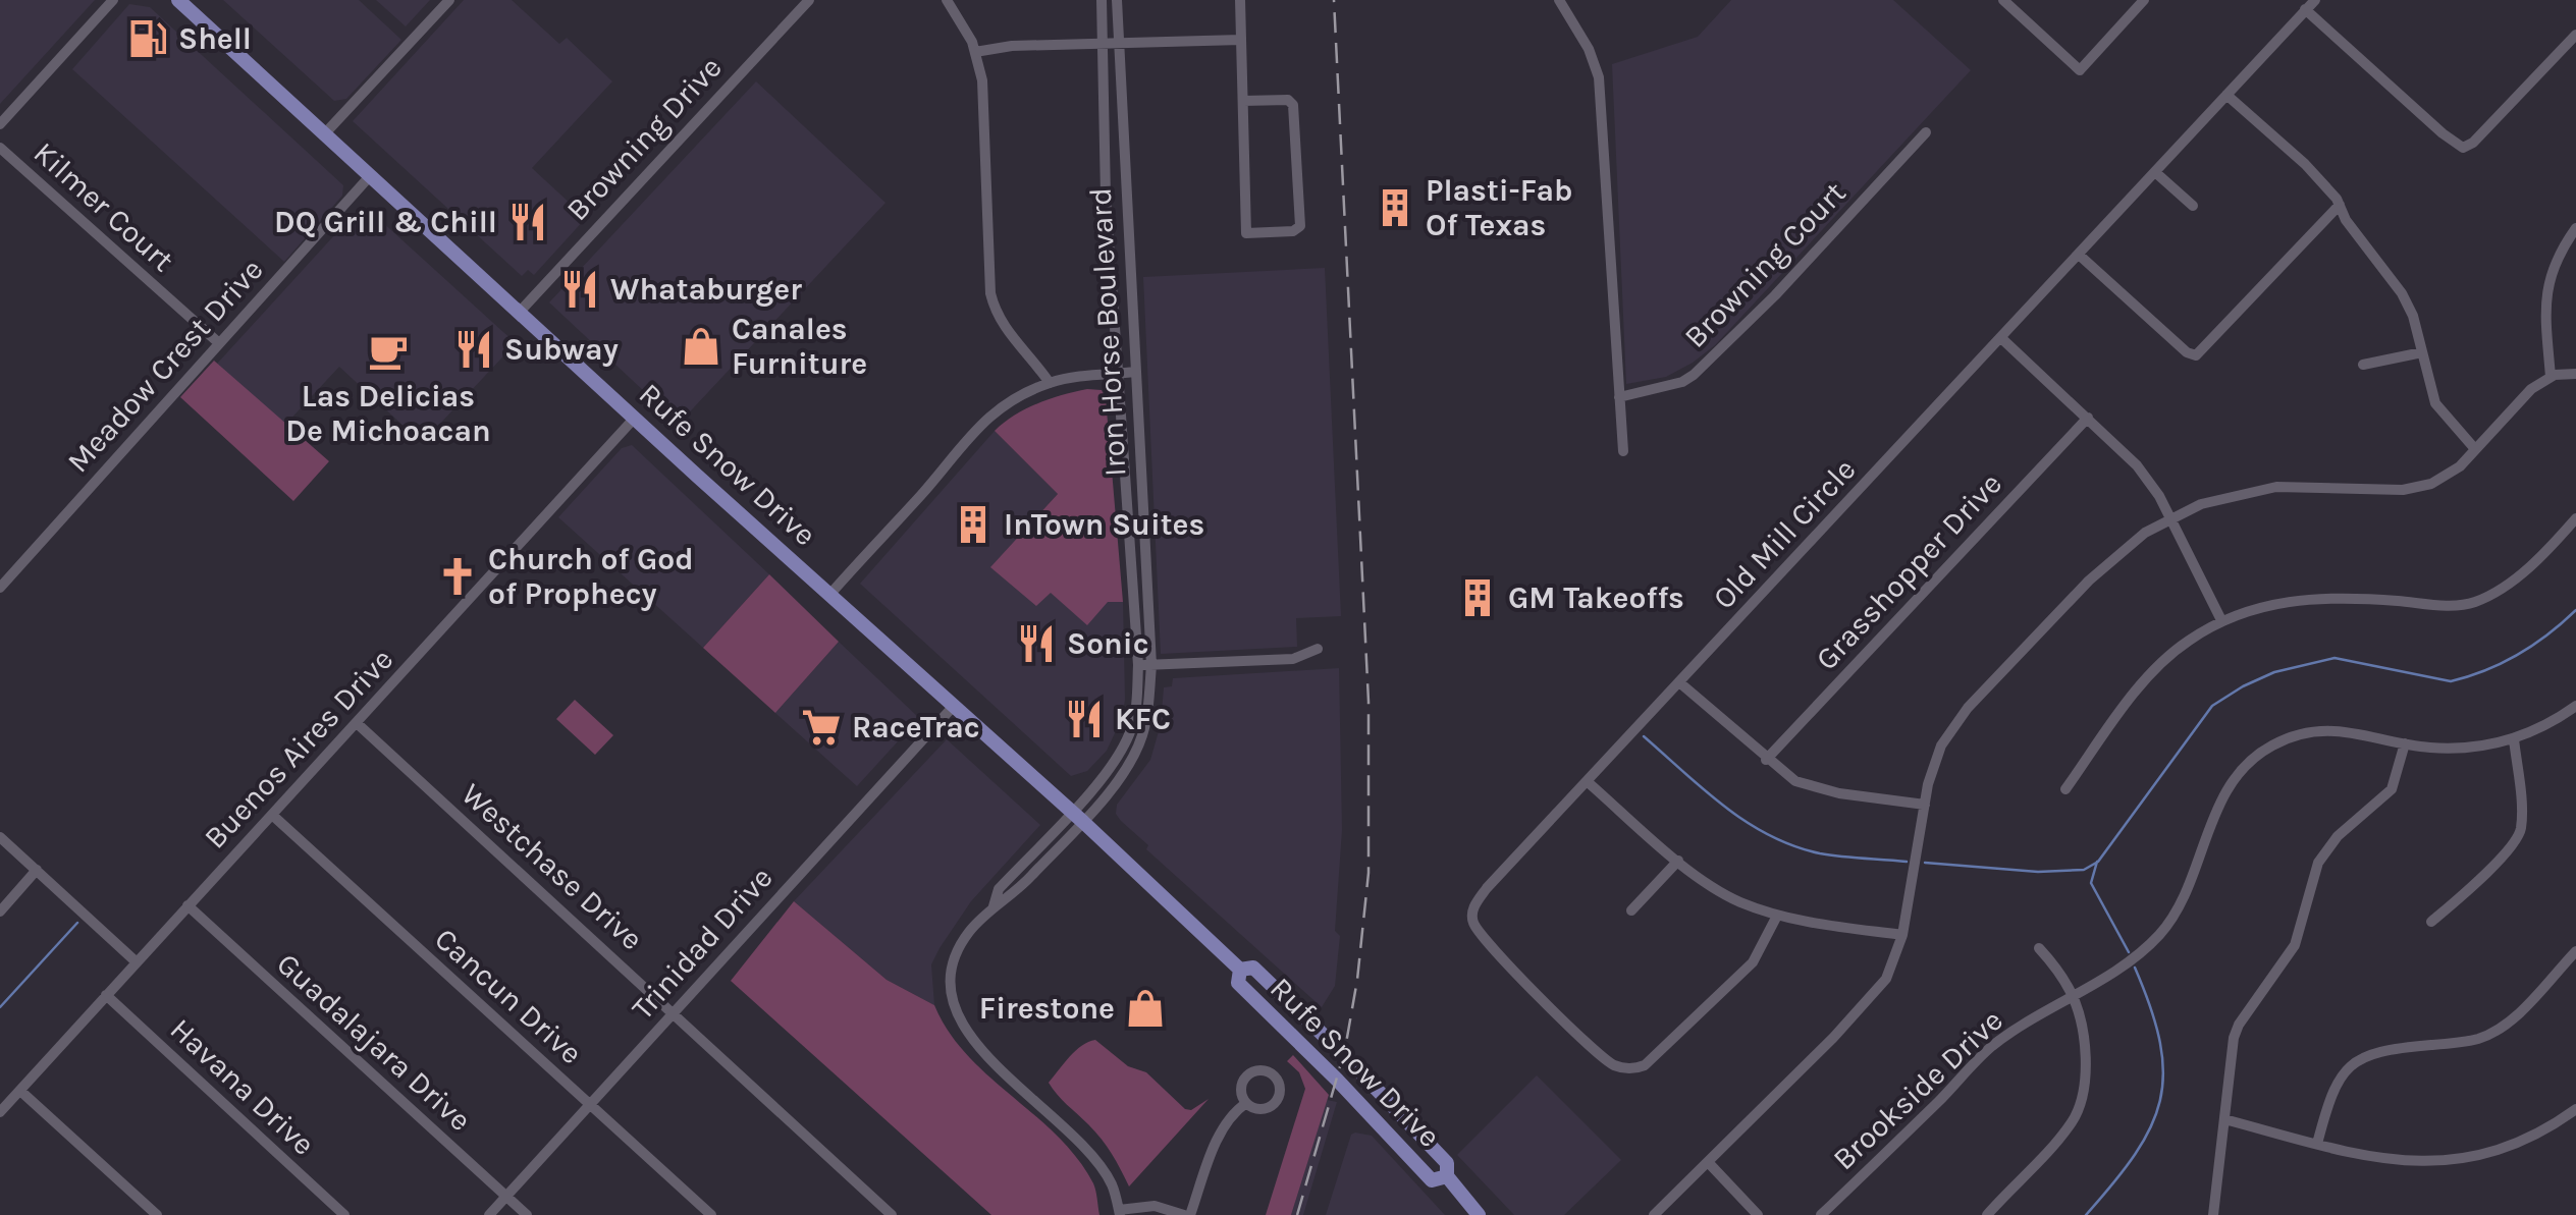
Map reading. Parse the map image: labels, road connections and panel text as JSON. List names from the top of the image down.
{
  "streets": {
    "main road": ["Rufe Snow Drive"],
    "street": [
      "Browning Drive",
      "Kilmer Court",
      "Browning Court",
      "Iron Horse Boulevard",
      "Meadow Crest Drive",
      "Old Mill Circle",
      "Grasshopper Drive",
      "Buenos Aires Drive",
      "Westchase Drive",
      "Trinidad Drive",
      "Cancun Drive",
      "Guadalajara Drive",
      "Havana Drive",
      "Brookside Drive"
    ]
  },
  "crossings": [
    ["Browning Drive", "Rufe Snow Drive"],
    ["Kilmer Court", "Meadow Crest Drive"],
    ["Iron Horse Boulevard", "Rufe Snow Drive"],
    ["Meadow Crest Drive", "Rufe Snow Drive"],
    ["Rufe Snow Drive", "Buenos Aires Drive"],
    ["Rufe Snow Drive", "Trinidad Drive"],
    ["Buenos Aires Drive", "Westchase Drive"],
    ["Buenos Aires Drive", "Cancun Drive"],
    ["Buenos Aires Drive", "Guadalajara Drive"],
    ["Buenos Aires Drive", "Havana Drive"],
    ["Westchase Drive", "Trinidad Drive"],
    ["Trinidad Drive", "Cancun Drive"],
    ["Trinidad Drive", "Guadalajara Drive"]
  ],
  "places": {
    "fuel station": ["Shell"],
    "building": ["Plasti-Fab Of Texas", "InTown Suites", "GM Takeoffs"],
    "restaurant": [
      "DQ Grill & Chill",
      "Whataburger",
      "Subway",
      "Sonic",
      "KFC"
    ],
    "shop": ["Canales Furniture", "Firestone"],
    "cafe": ["Las Delicias De Michoacan"],
    "church": ["Church of God of Prophecy"],
    "supermarket": ["RaceTrac"]
  }
}
